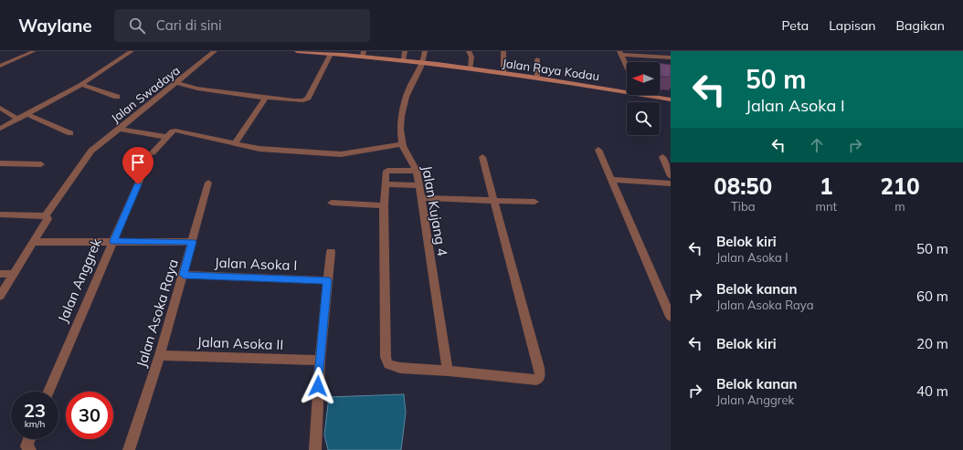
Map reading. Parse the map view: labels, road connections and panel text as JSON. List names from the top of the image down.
{
  "streets": {
    "street": [
      "Jalan Raya Kodau",
      "Jalan Swadaya",
      "Jalan Kujang 4",
      "Jalan Asoka I",
      "Jalan Anggrek",
      "Jalan Asoka Raya",
      "Jalan Asoka II"
    ]
  },
  "crossings": [
    ["Jalan Raya Kodau", "Jalan Kujang 4"],
    ["Jalan Asoka I", "Jalan Asoka Raya"],
    ["Jalan Asoka Raya", "Jalan Asoka II"]
  ],
  "north": "left",
  "page": {
    "header": "Waylane",
    "search": "Cari di sini",
    "nav": ["Peta", "Lapisan", "Bagikan"],
    "turn": ["50 m", "Jalan Asoka I"],
    "eta": [
      "08:50",
      "Tiba",
      "1",
      "mnt",
      "210",
      "m"
    ],
    "list": [
      {
        "name": "Belok kiri",
        "note": "Jalan Asoka I",
        "value": "50 m"
      },
      {
        "name": "Belok kanan",
        "note": "Jalan Asoka Raya",
        "value": "60 m"
      },
      {
        "name": "Belok kiri",
        "value": "20 m"
      },
      {
        "name": "Belok kanan",
        "note": "Jalan Anggrek",
        "value": "40 m"
      }
    ],
    "speed": "23 km/h",
    "limit": "30"
  }
}
